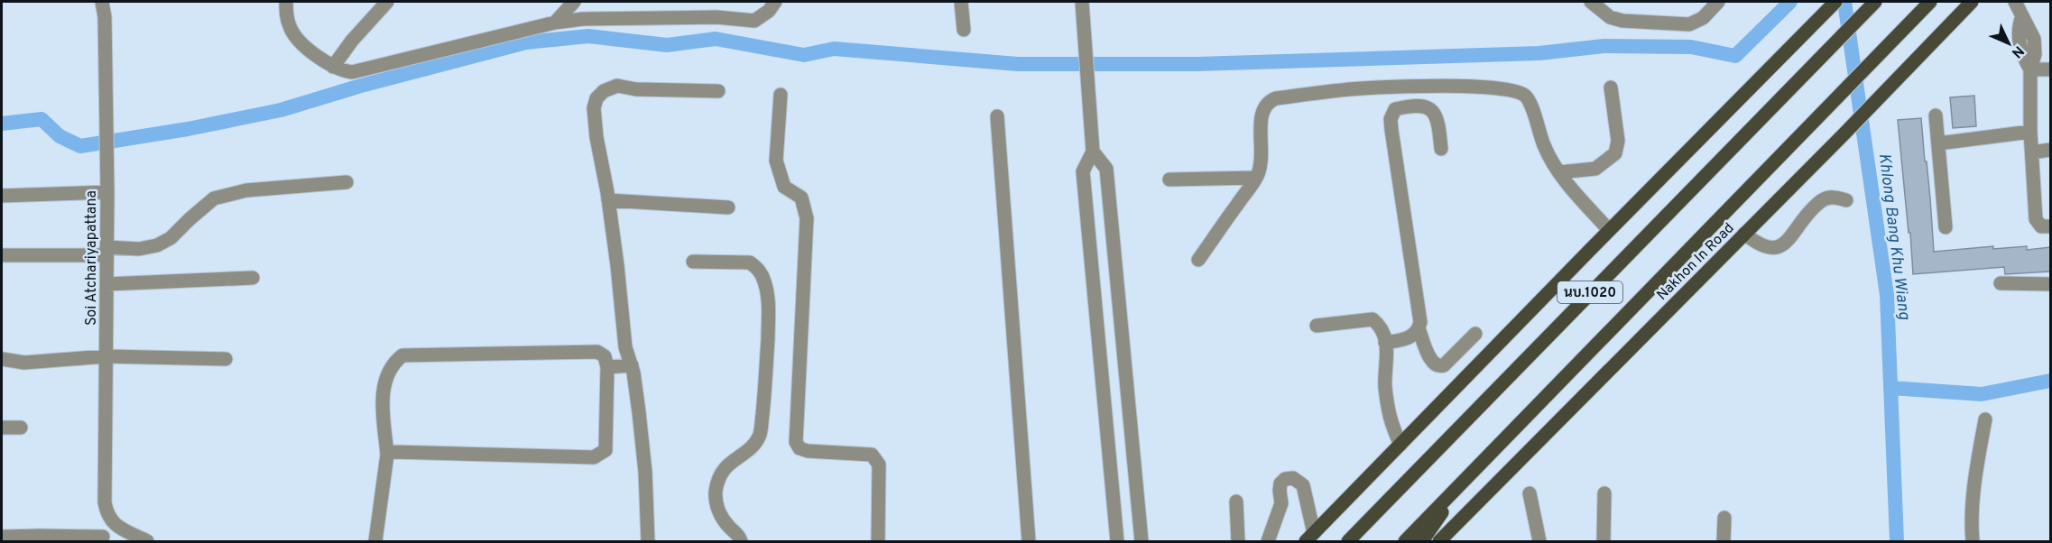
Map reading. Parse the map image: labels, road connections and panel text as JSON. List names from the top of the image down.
{
  "streets": {
    "main road": ["Nakhon In Road", "นบ.1020"],
    "street": ["Soi Atchariyapattana"]
  },
  "water": ["Khlong Bang Khu Wiang"],
  "north": "bottom right"
}
